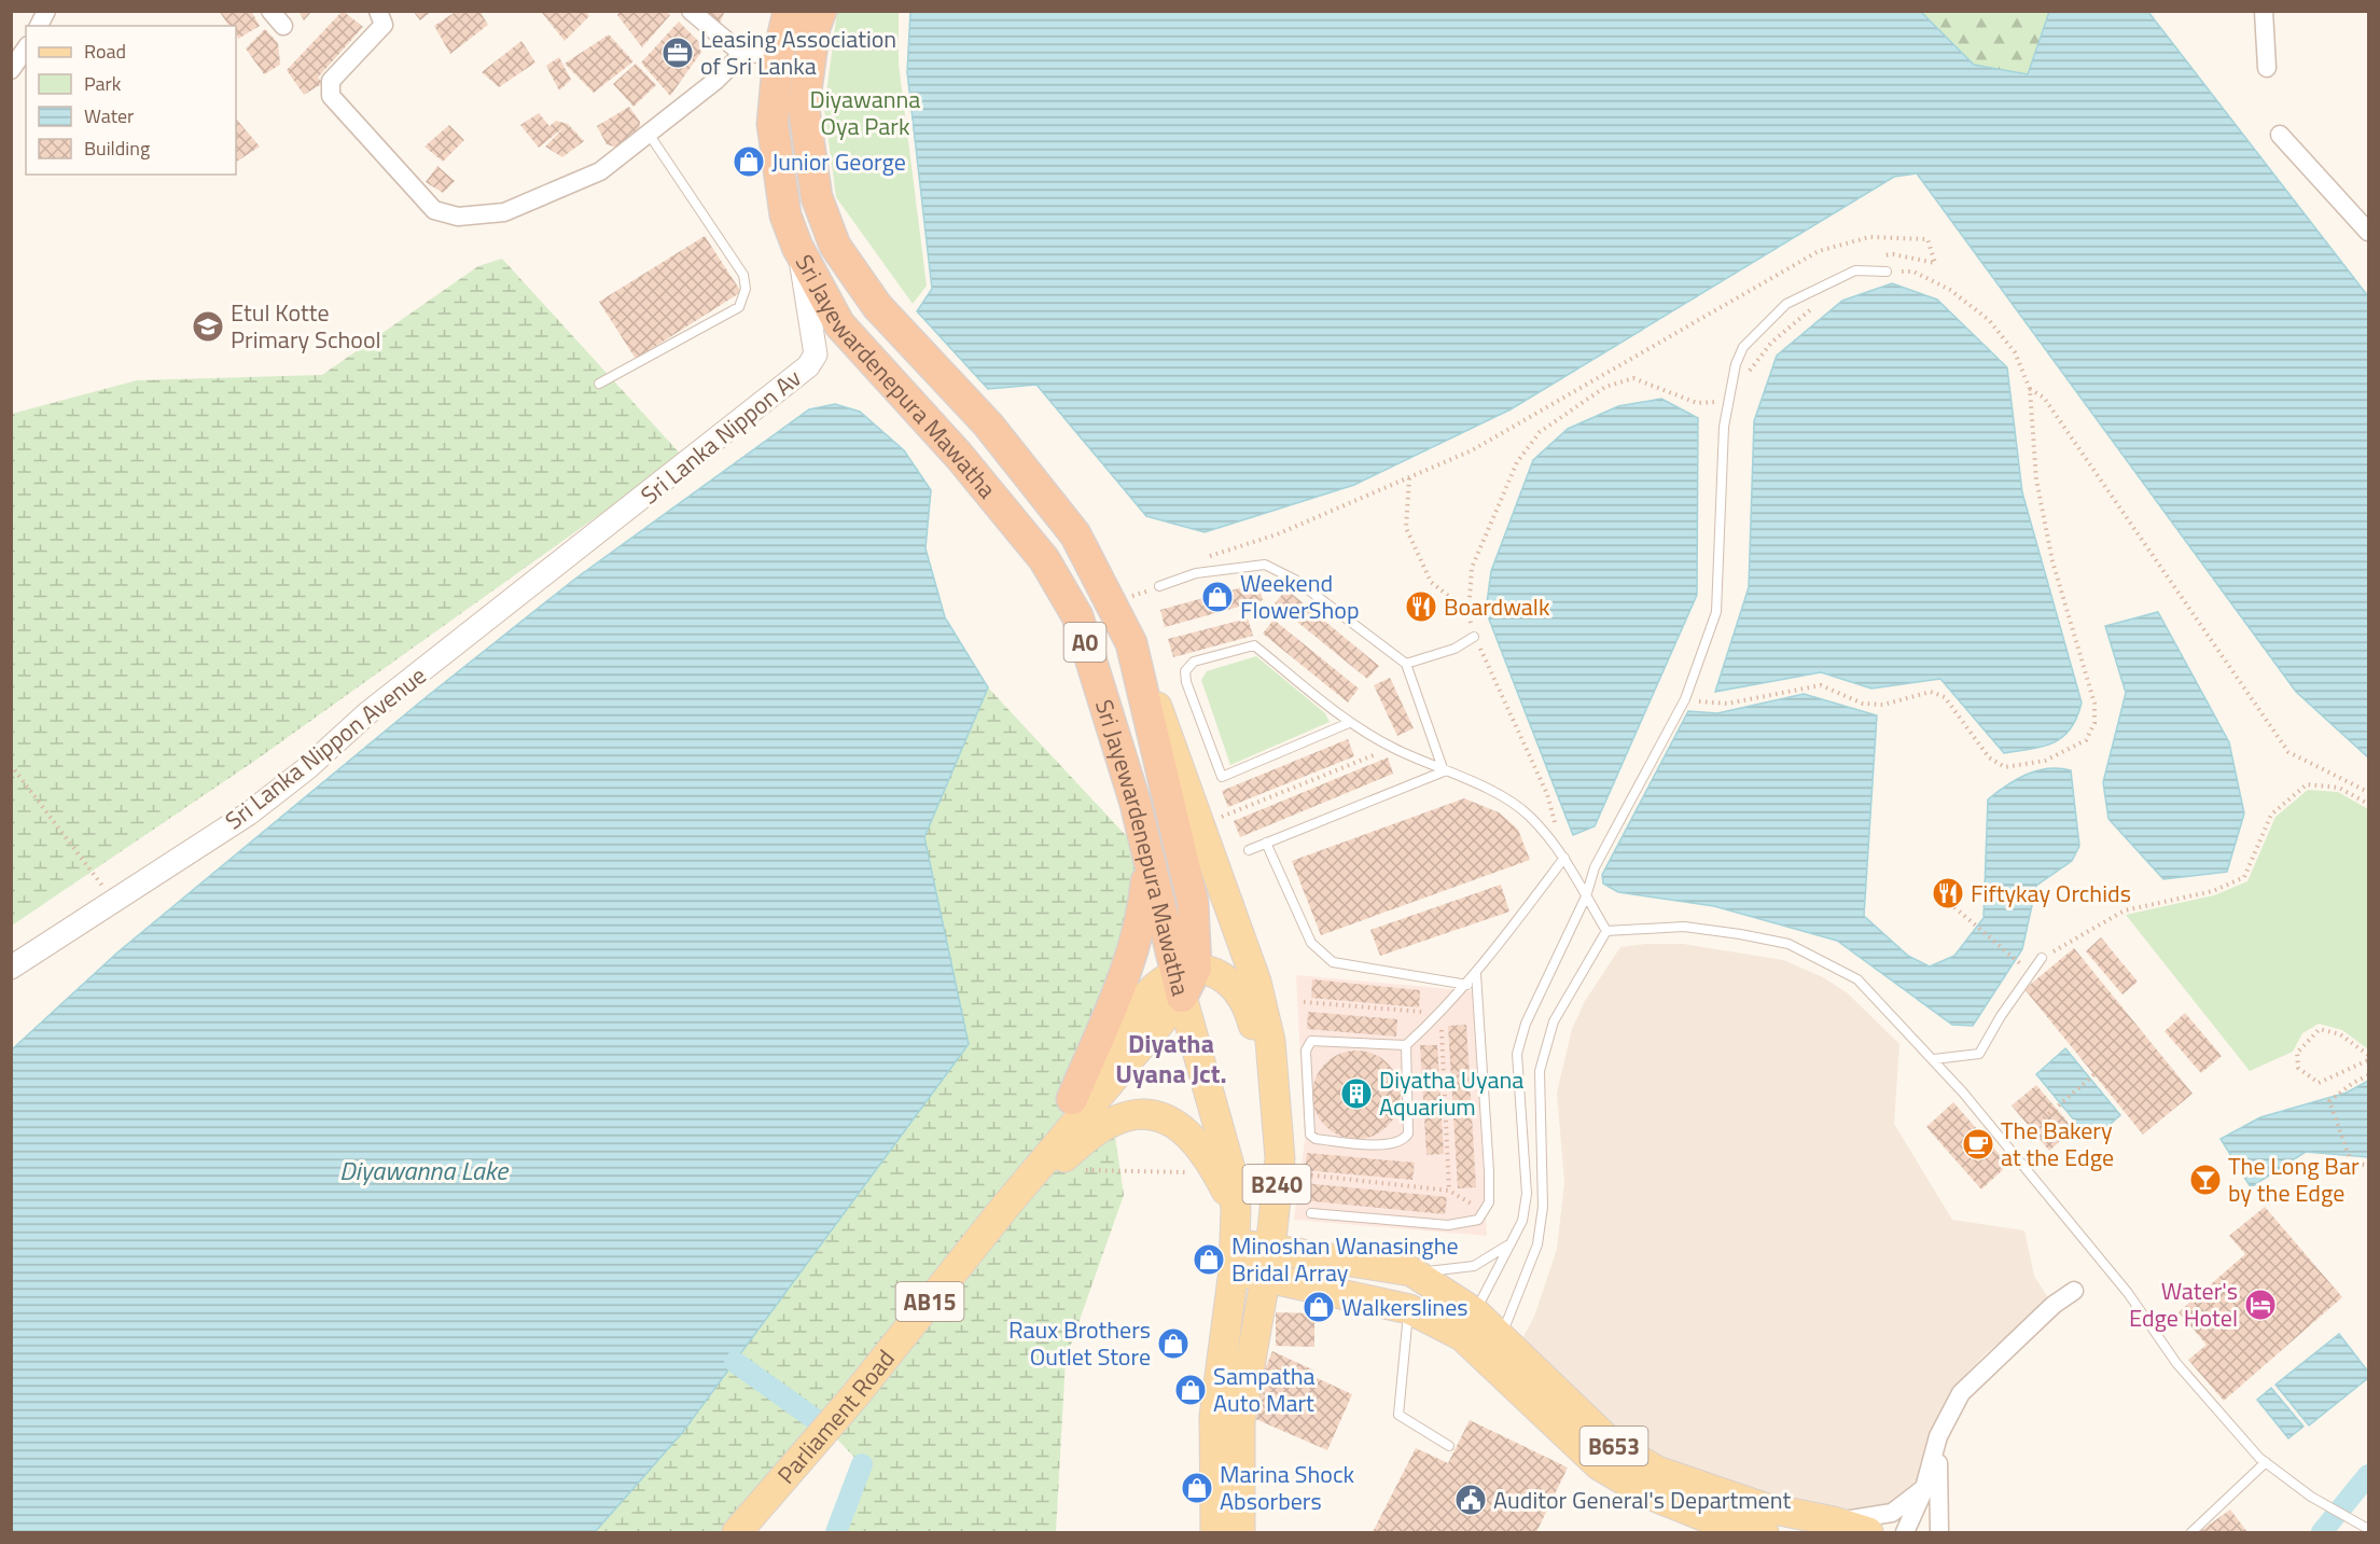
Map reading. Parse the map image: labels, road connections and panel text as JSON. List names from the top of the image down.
{
  "streets": {
    "highway": ["Sri Jayewardenepura Mawatha", "A0"],
    "main road": [
      "B240",
      "AB15",
      "Parliament Road",
      "B653"
    ],
    "street": ["Sri Lanka Nippon Av", "Sri Lanka Nippon Avenue"]
  },
  "crossings": [
    ["Sri Jayewardenepura Mawatha", "Sri Lanka Nippon Av"],
    ["Sri Jayewardenepura Mawatha", "B240"],
    ["Sri Jayewardenepura Mawatha", "Parliament Road"],
    ["Sri Lanka Nippon Av", "Sri Lanka Nippon Avenue"],
    ["B240", "Parliament Road"],
    ["B240", "B653"]
  ],
  "districts": ["Diyatha Uyana Jct."],
  "water": ["Diyawanna Lake"],
  "parks": ["Diyawanna Oya Park"],
  "places": {
    "office": ["Leasing Association of Sri Lanka"],
    "shop": [
      "Junior George",
      "Weekend FlowerShop",
      "Minoshan Wanasinghe Bridal Array",
      "Walkerslines",
      "Raux Brothers Outlet Store",
      "Sampatha Auto Mart",
      "Marina Shock Absorbers"
    ],
    "school or university": ["Etul Kotte Primary School"],
    "restaurant": ["Boardwalk", "Fiftykay Orchids"],
    "building": ["Diyatha Uyana Aquarium"],
    "cafe": ["The Bakery at the Edge"],
    "bar": ["The Long Bar by the Edge"],
    "hotel": ["Water's Edge Hotel"],
    "public building": ["Auditor General's Department"]
  },
  "legend": [
    "Road",
    "Park",
    "Water",
    "Building"
  ]
}
